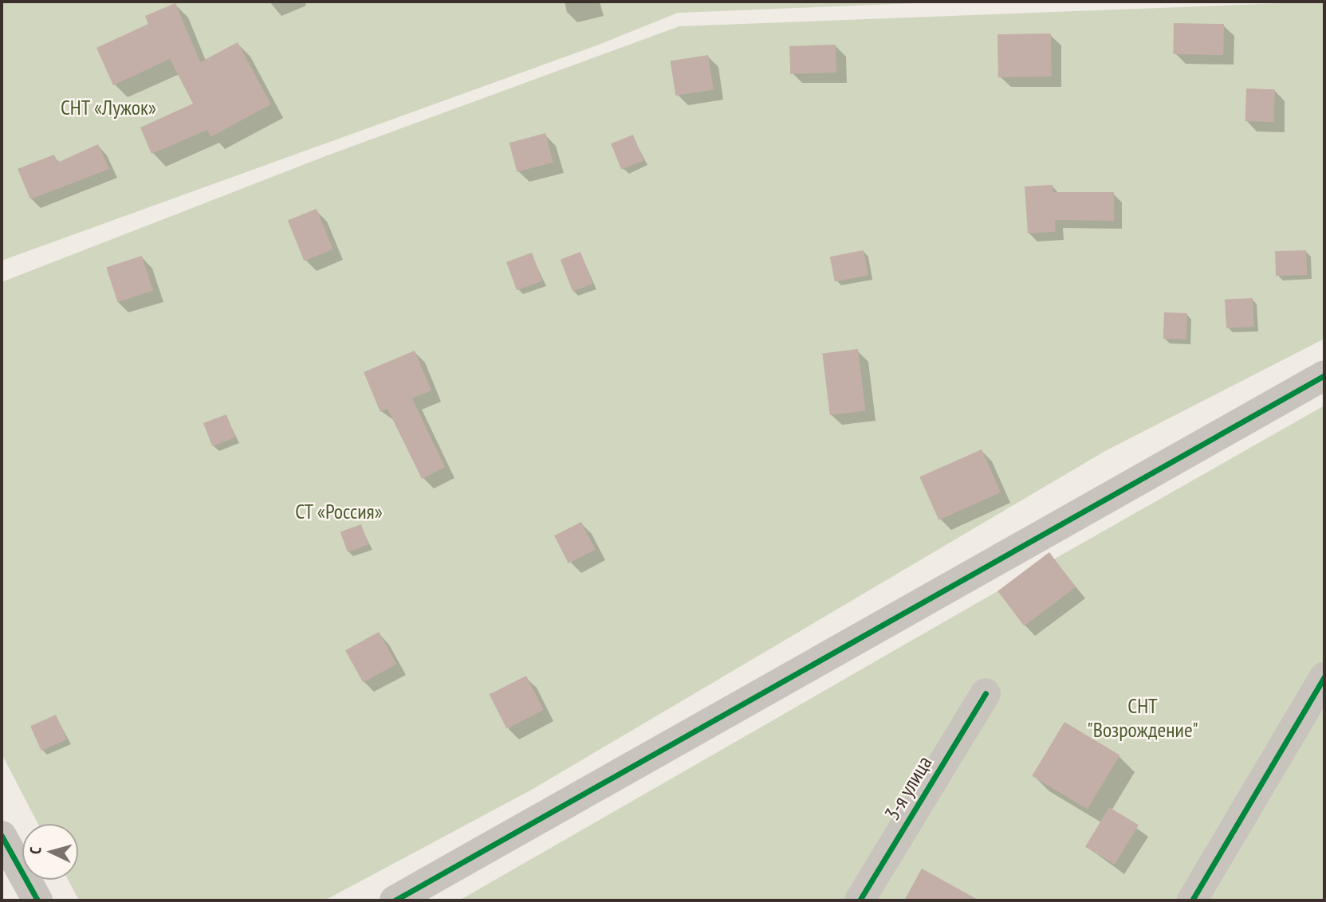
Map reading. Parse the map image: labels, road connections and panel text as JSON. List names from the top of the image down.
{
  "streets": {
    "street": ["3-я улица"]
  },
  "parks": ["СНТ «Лужок»", "СТ «Россия»", "СНТ \"Возрождение\""],
  "north": "left"
}
